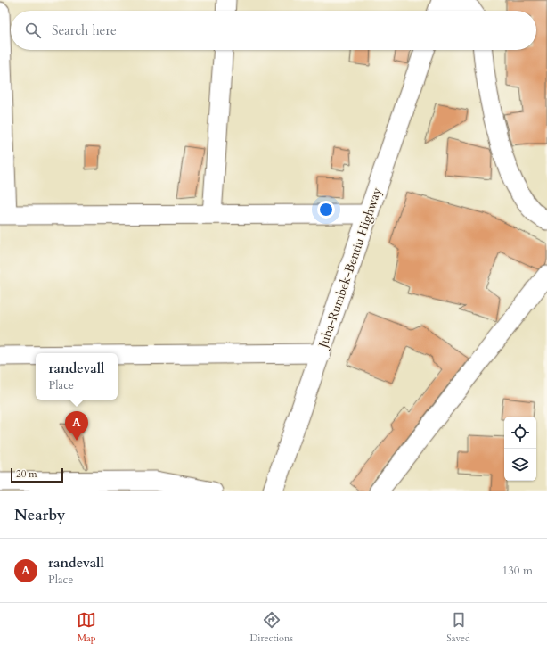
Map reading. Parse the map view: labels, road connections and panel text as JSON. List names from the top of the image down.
{
  "streets": {
    "main road": ["Juba-Rumbek-Bentiu Highway"]
  },
  "scale_bar": "20 m",
  "page": {
    "search": "Search here",
    "popup": ["randevall", "Place"],
    "pins": "A",
    "scale": "20 m",
    "heading": "Nearby",
    "list": [
      {
        "mark": "A",
        "name": "randevall",
        "note": "Place",
        "value": "130 m"
      }
    ],
    "nav": ["Map", "Directions", "Saved"]
  }
}
